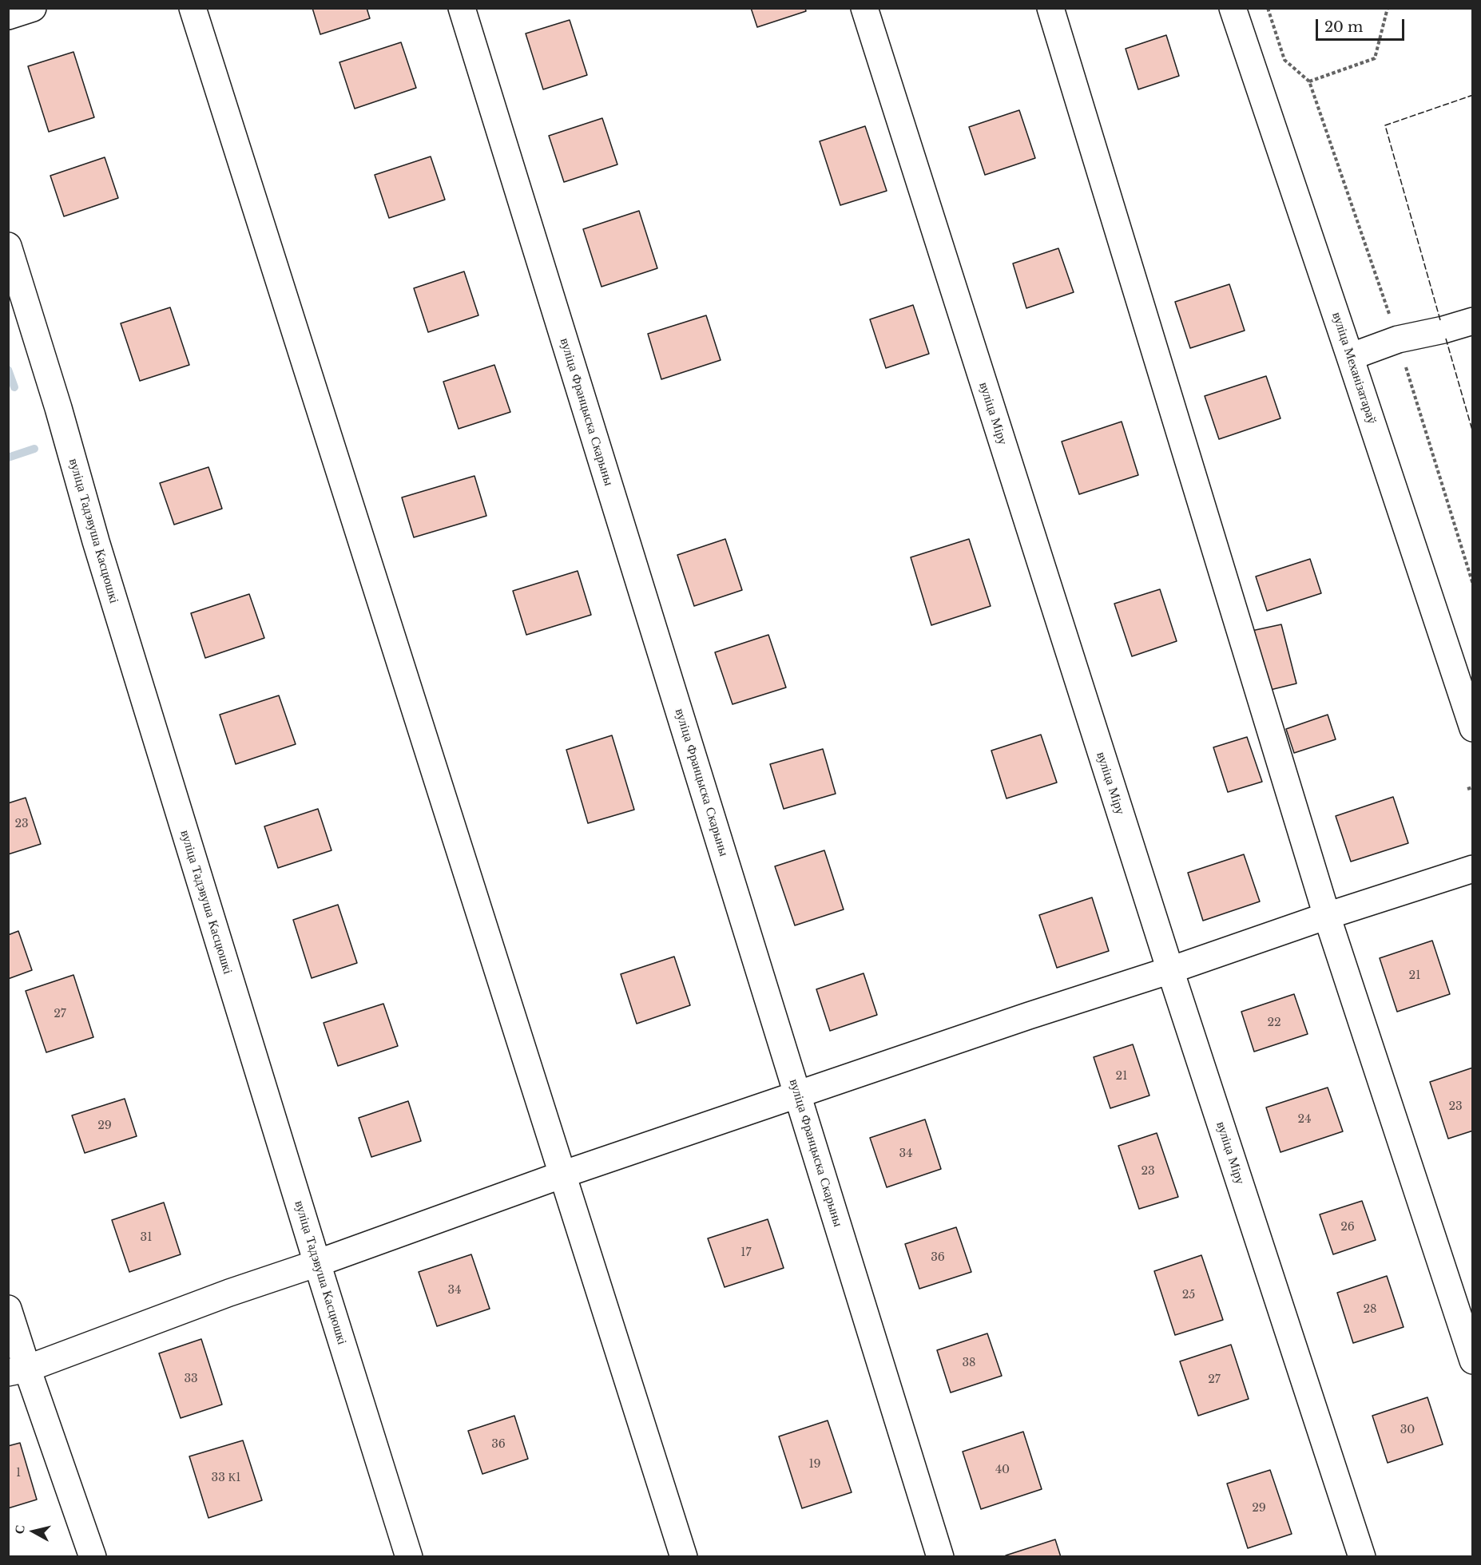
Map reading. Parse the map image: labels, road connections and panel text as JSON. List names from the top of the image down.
{
  "streets": {
    "street": [
      "вуліца Механізатараў",
      "вуліца Францыска Скарыны",
      "вуліца Міру",
      "вуліца Тадэвуша Касцюшкі"
    ]
  },
  "house_numbers": [
    "23",
    "21",
    "27",
    "22",
    "21",
    "23",
    "24",
    "29",
    "34",
    "23",
    "26",
    "31",
    "17",
    "36",
    "34",
    "25",
    "28",
    "38",
    "33",
    "27",
    "30",
    "36",
    "19",
    "40",
    "1",
    "33 К1",
    "29"
  ],
  "scale_bar": "20 m",
  "north": "left"
}
